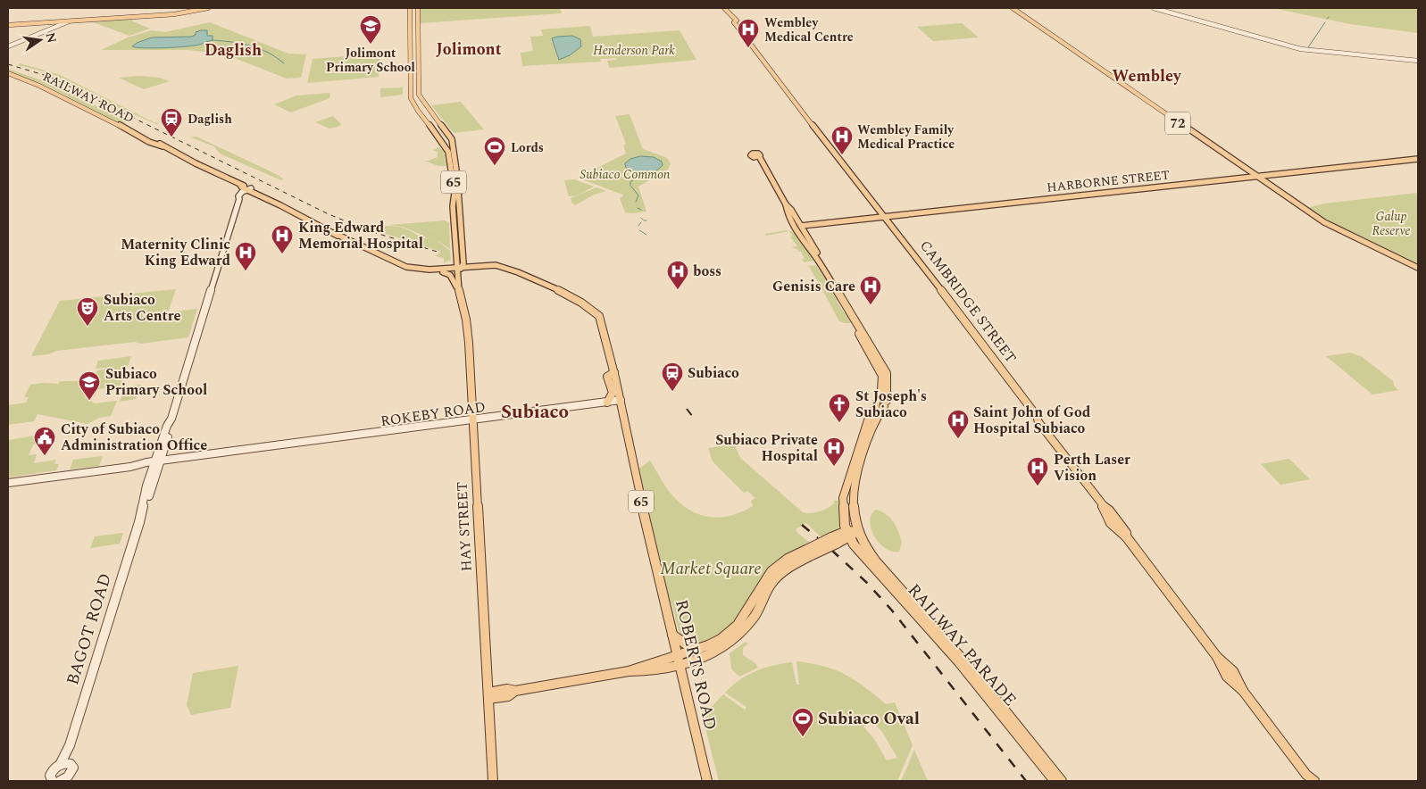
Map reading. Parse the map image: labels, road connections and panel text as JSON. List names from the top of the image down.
{
  "streets": {
    "main road": [
      "RAILWAY ROAD",
      "72",
      "HARBORNE STREET",
      "65",
      "CAMBRIDGE STREET",
      "ROKEBY ROAD",
      "HAY STREET",
      "BAGOT ROAD",
      "RAILWAY PARADE",
      "ROBERTS ROAD"
    ]
  },
  "crossings": [
    ["RAILWAY ROAD", "HAY STREET"],
    ["RAILWAY ROAD", "BAGOT ROAD"],
    ["RAILWAY ROAD", "ROBERTS ROAD"],
    ["72", "HARBORNE STREET"],
    ["HARBORNE STREET", "CAMBRIDGE STREET"],
    ["ROKEBY ROAD", "HAY STREET"],
    ["ROKEBY ROAD", "BAGOT ROAD"],
    ["ROKEBY ROAD", "ROBERTS ROAD"]
  ],
  "districts": [
    "Jolimont",
    "Daglish",
    "Wembley",
    "Subiaco"
  ],
  "parks": [
    "Henderson Park",
    "Subiaco Common",
    "Galup Reserve",
    "Market Square"
  ],
  "places": {
    "school or university": ["Jolimont Primary School", "Subiaco Primary School"],
    "hospital": [
      "Wembley Medical Centre",
      "Wembley Family Medical Practice",
      "King Edward Memorial Hospital",
      "Maternity Clinic King Edward",
      "boss",
      "Genisis Care",
      "Saint John of God Hospital Subiaco",
      "Subiaco Private Hospital",
      "Perth Laser Vision"
    ],
    "station": ["Daglish", "Subiaco"],
    "sports": ["Lords", "Subiaco Oval"],
    "theatre": ["Subiaco Arts Centre"],
    "church": ["St Joseph's Subiaco"],
    "public building": ["City of Subiaco Administration Office"]
  },
  "north": "right"
}
